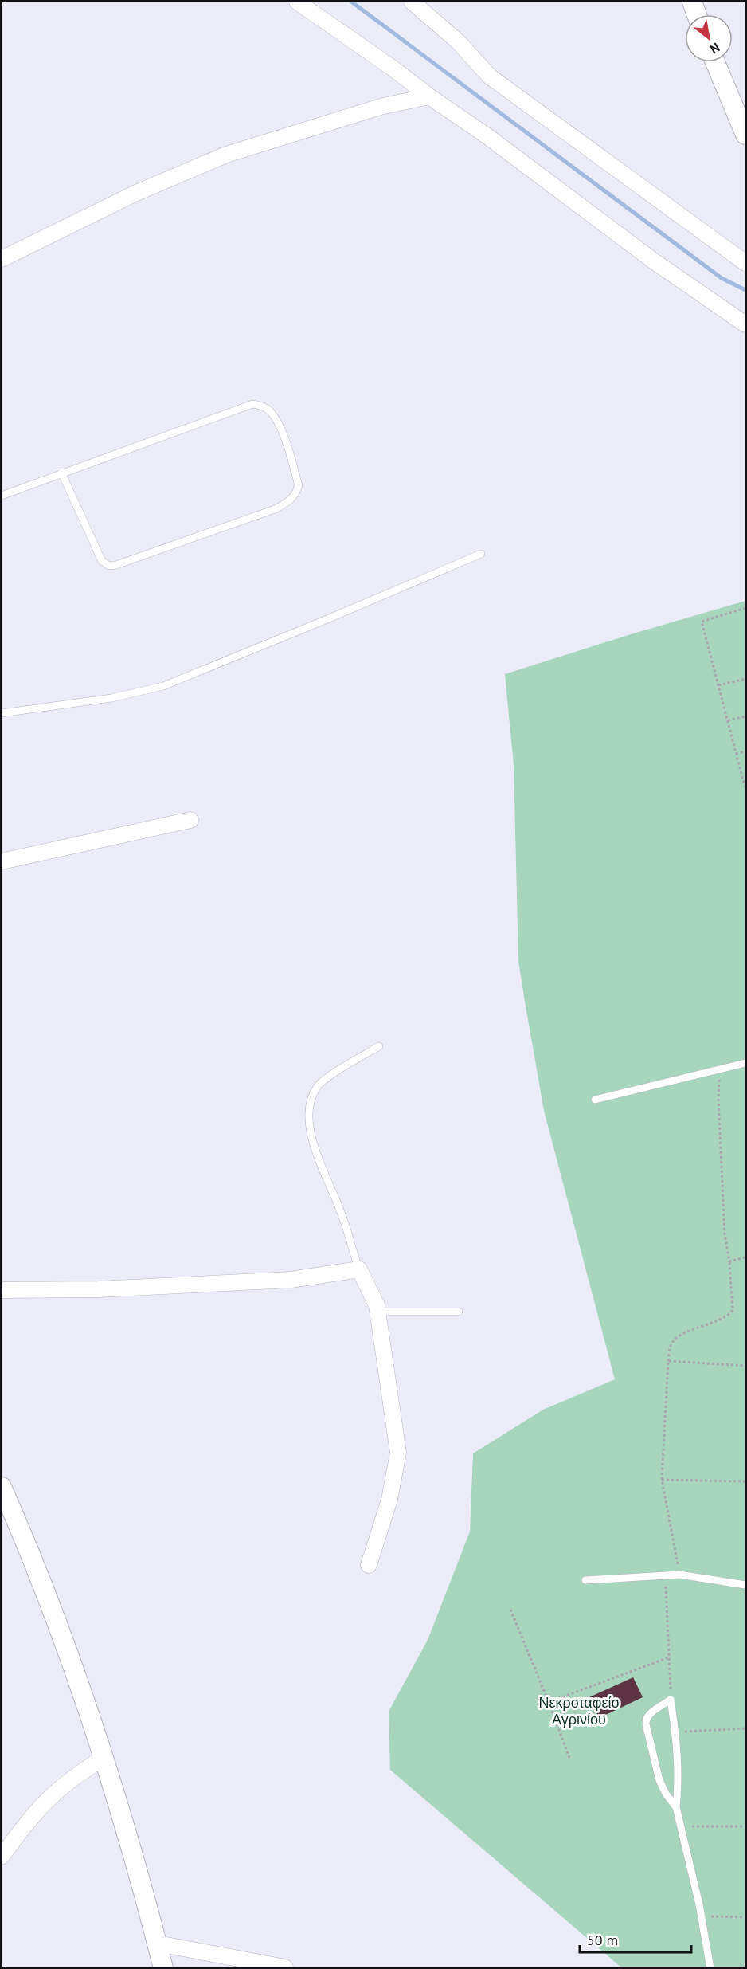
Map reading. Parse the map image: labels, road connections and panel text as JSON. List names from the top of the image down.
{
  "parks": ["Νεκροταφείο Αγρινίου"],
  "scale_bar": "50 m",
  "north": "bottom right"
}
